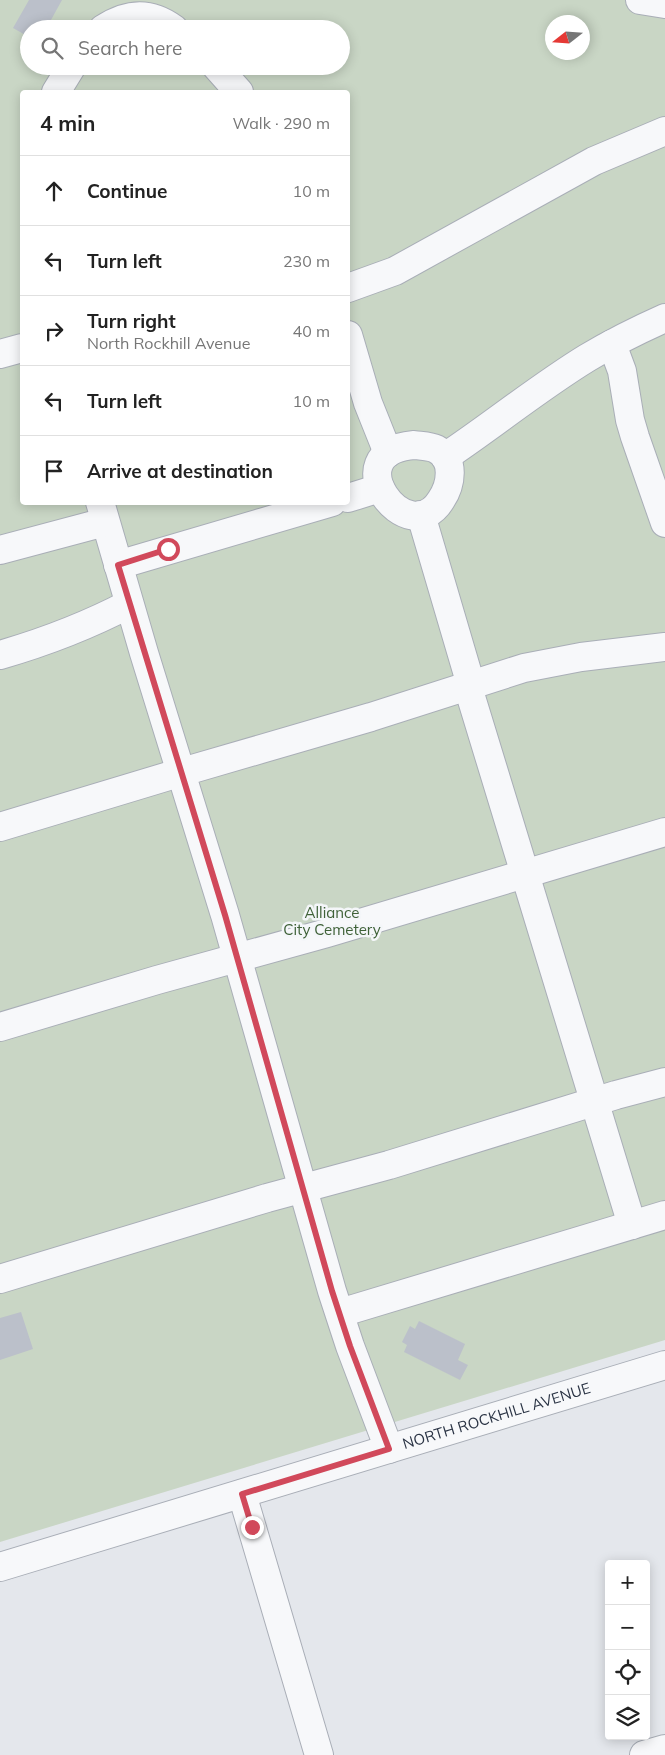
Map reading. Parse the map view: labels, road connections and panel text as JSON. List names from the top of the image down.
{
  "streets": {
    "street": ["NORTH ROCKHILL AVENUE"]
  },
  "parks": ["Alliance City Cemetery"],
  "north": "left",
  "page": {
    "search": "Search here",
    "heading": ["4 min", "Walk · 290 m"],
    "list": [
      ["Continue", "10 m"],
      ["Turn left", "230 m"],
      ["Turn right", "North Rockhill Avenue", "40 m"],
      ["Turn left", "10 m"],
      "Arrive at destination"
    ],
    "map_buttons": ["+", "−"]
  }
}
